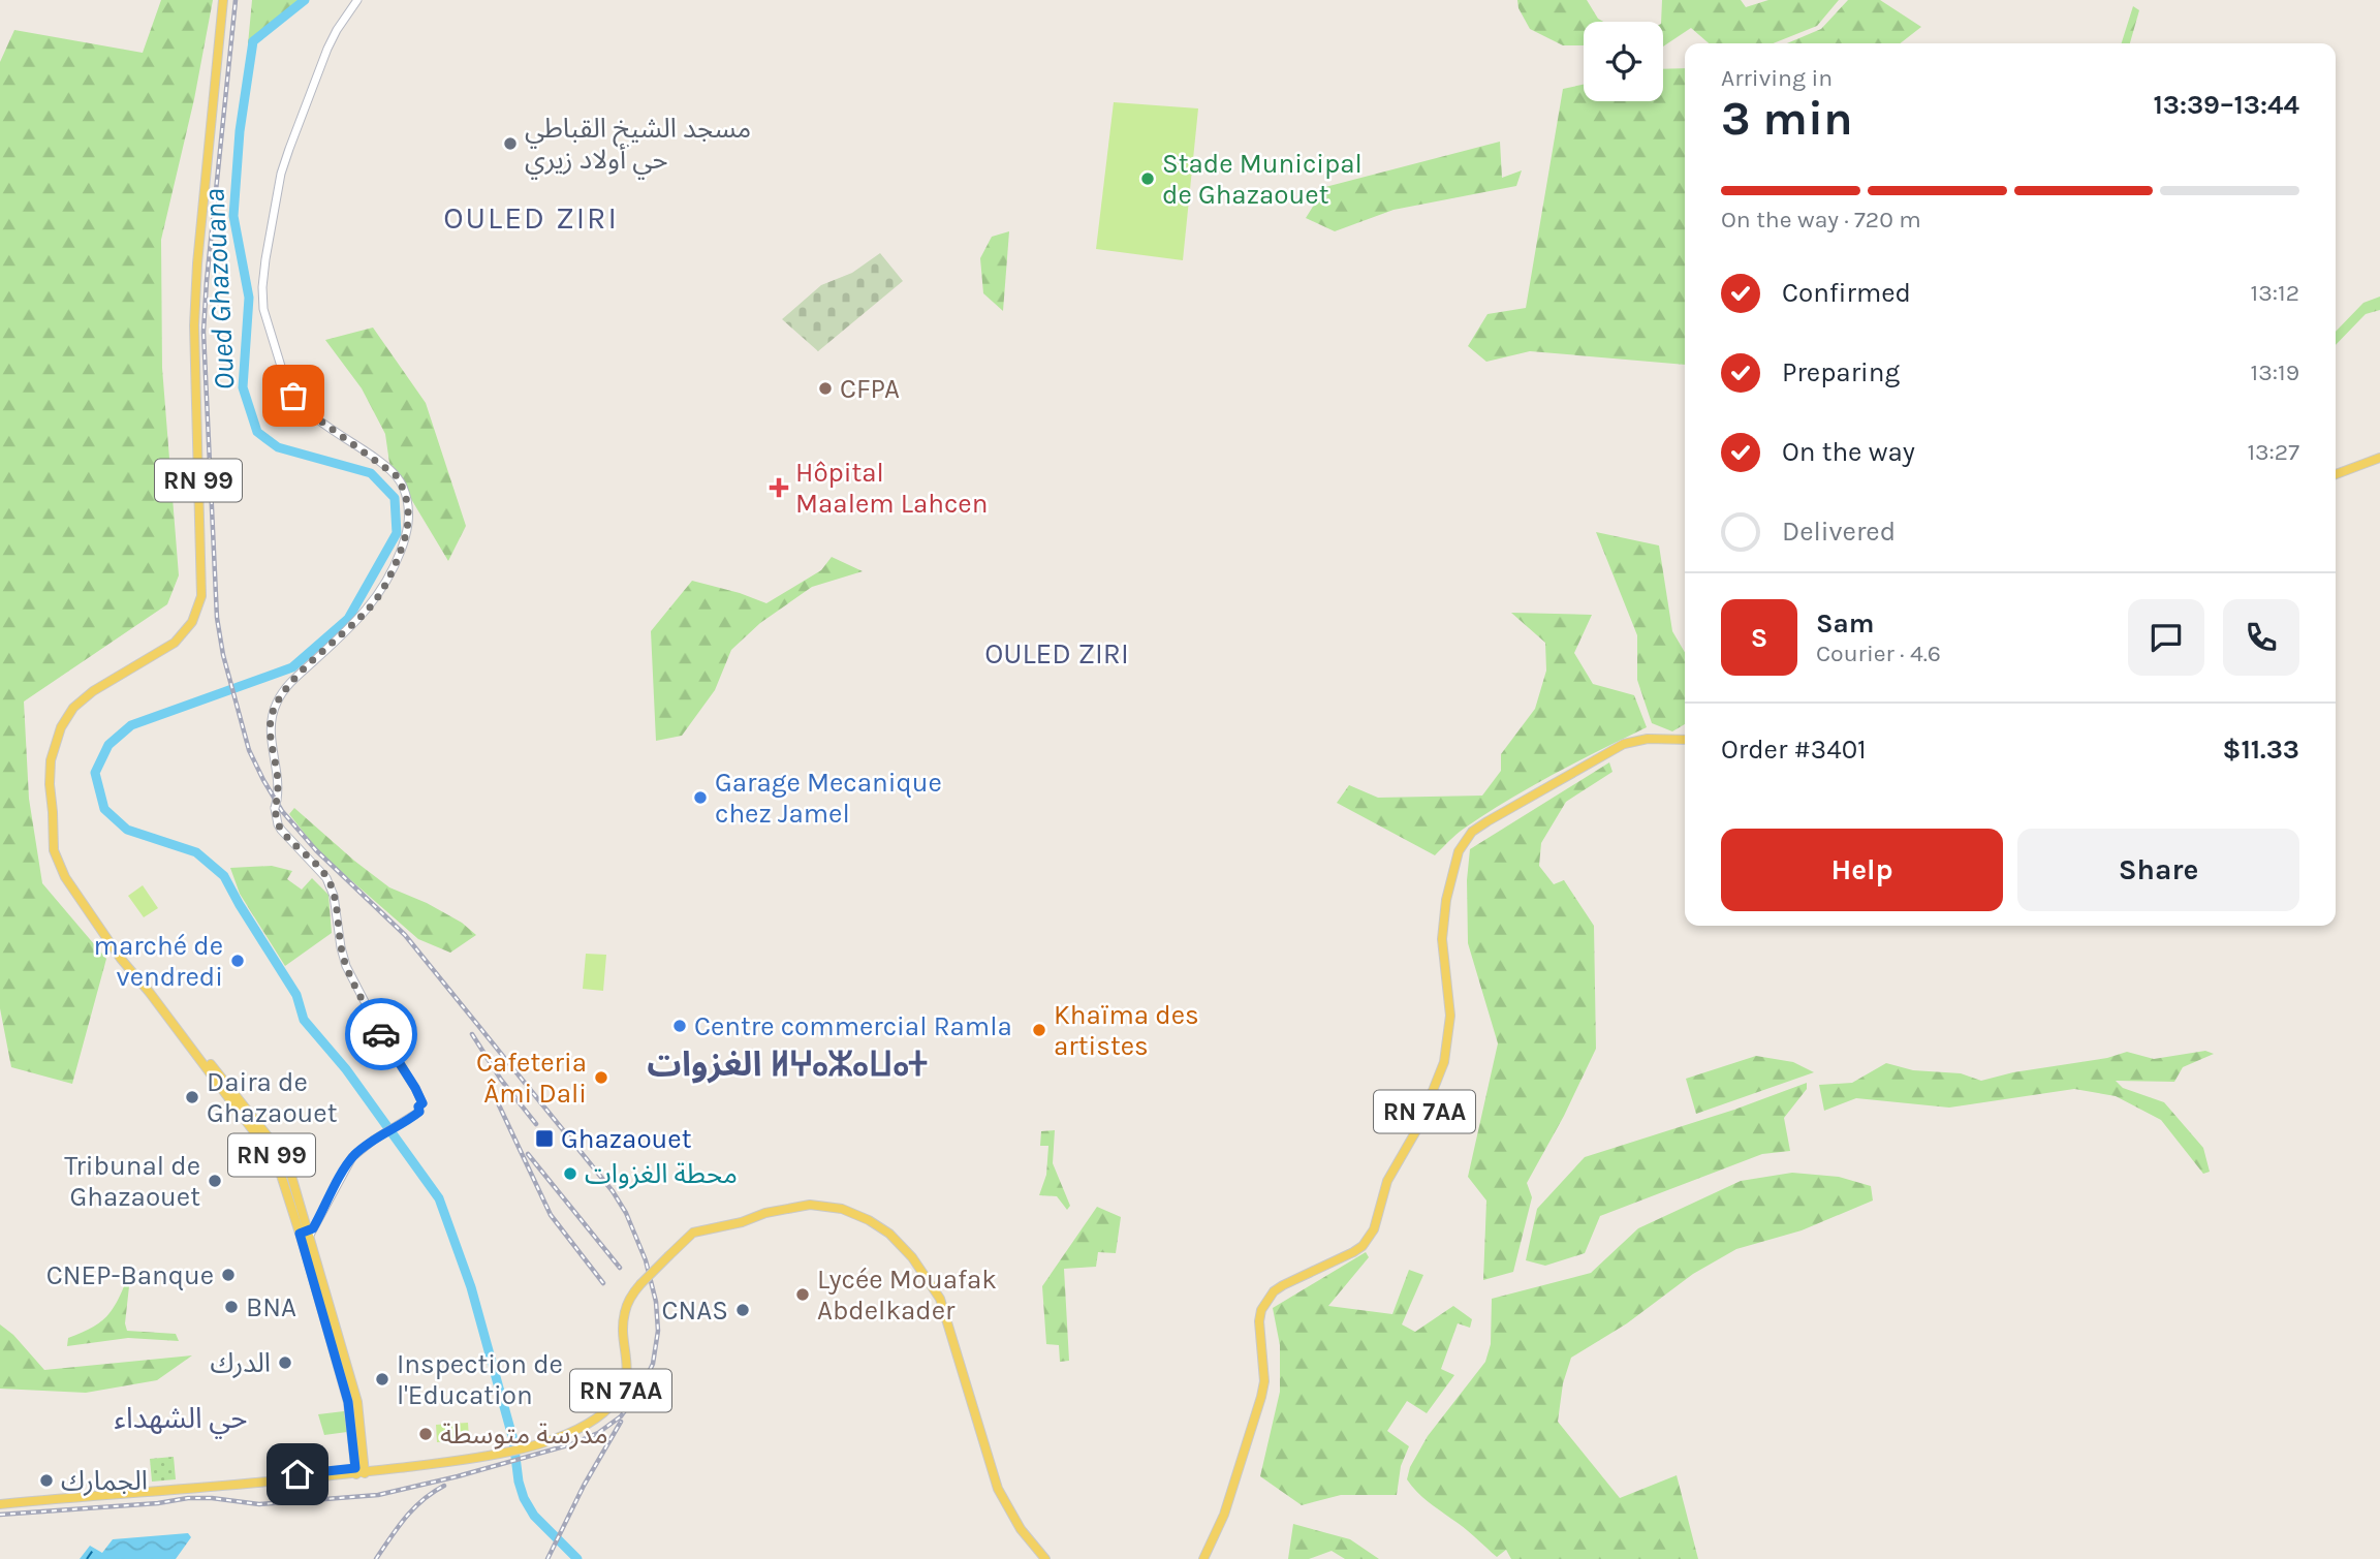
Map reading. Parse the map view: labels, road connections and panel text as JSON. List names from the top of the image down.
{
  "streets": {
    "main road": ["RN 99", "RN 7AA"]
  },
  "crossings": [
    ["RN 99", "RN 7AA"]
  ],
  "districts": [
    "OULED ZIRI",
    "OULED ZIRI",
    "الغزوات ⵍⵖⴰⵣⴰⵡⴰⵜ",
    "حي الشهداء"
  ],
  "water": ["Oued Ghazouana"],
  "places": {
    "other": [
      "مسجد الشيخ القباطي حي أولاد زيري",
      "Stade Municipal de Ghazaouet",
      "CFPA",
      "Garage Mecanique chez Jamel",
      "marché de vendredi",
      "Centre commercial Ramla",
      "Khaïma des artistes",
      "Cafeteria Âmi Dali",
      "Daira de Ghazaouet",
      "محطة الغزوات",
      "Tribunal de Ghazaouet",
      "CNEP-Banque",
      "Lycée Mouafak Abdelkader",
      "BNA",
      "CNAS",
      "الدرك",
      "Inspection de l'Education",
      "مدرسة متوسطة",
      "الجمارك"
    ],
    "health": ["Hôpital Maalem Lahcen"],
    "transit": ["Ghazaouet"]
  },
  "page": {
    "heading": ["3 min", "Arriving in", "13:39–13:44"],
    "panel": [
      "Sam",
      "Courier · 4.6",
      "Order #3401",
      "$11.33"
    ],
    "bar": "On the way · 720 m",
    "list": [
      ["Confirmed", "13:12"],
      ["Preparing", "13:19"],
      ["On the way", "13:27"],
      "Delivered"
    ],
    "round": "S",
    "buttons": ["Help", "Share"]
  }
}
